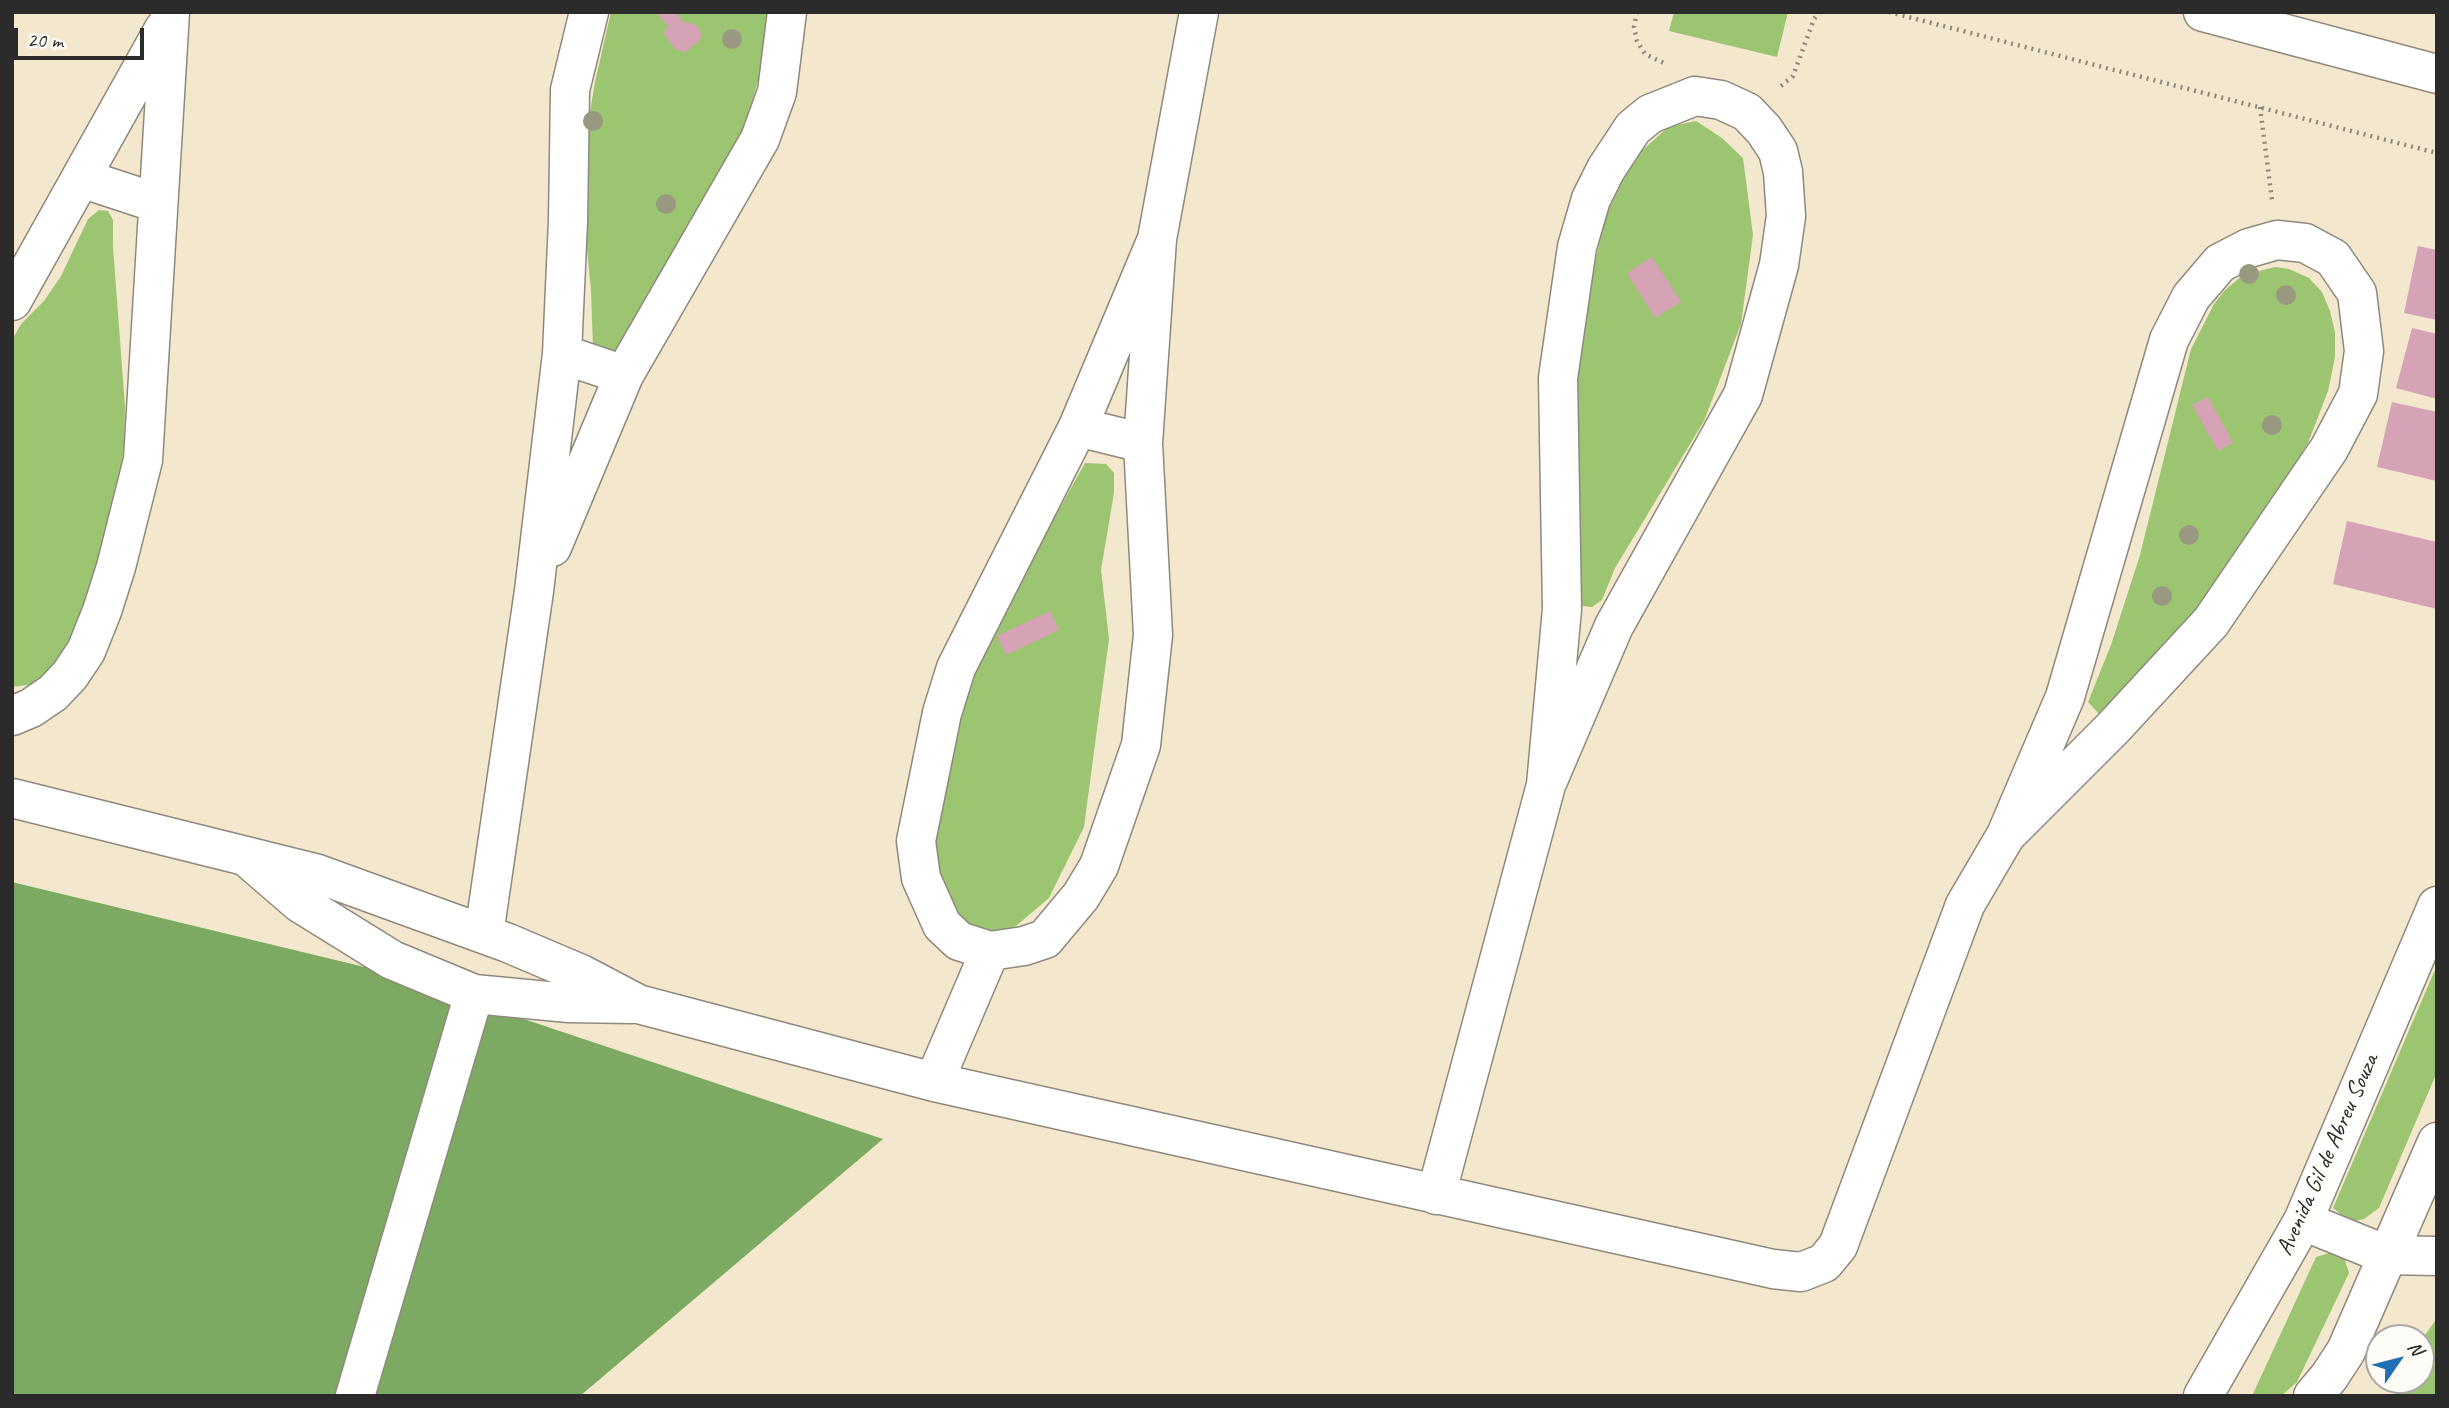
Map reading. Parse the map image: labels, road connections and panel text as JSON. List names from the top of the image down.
{
  "streets": {
    "street": ["Avenida Gil de Abreu Souza"]
  },
  "scale_bar": "20 m",
  "north": "top right"
}
